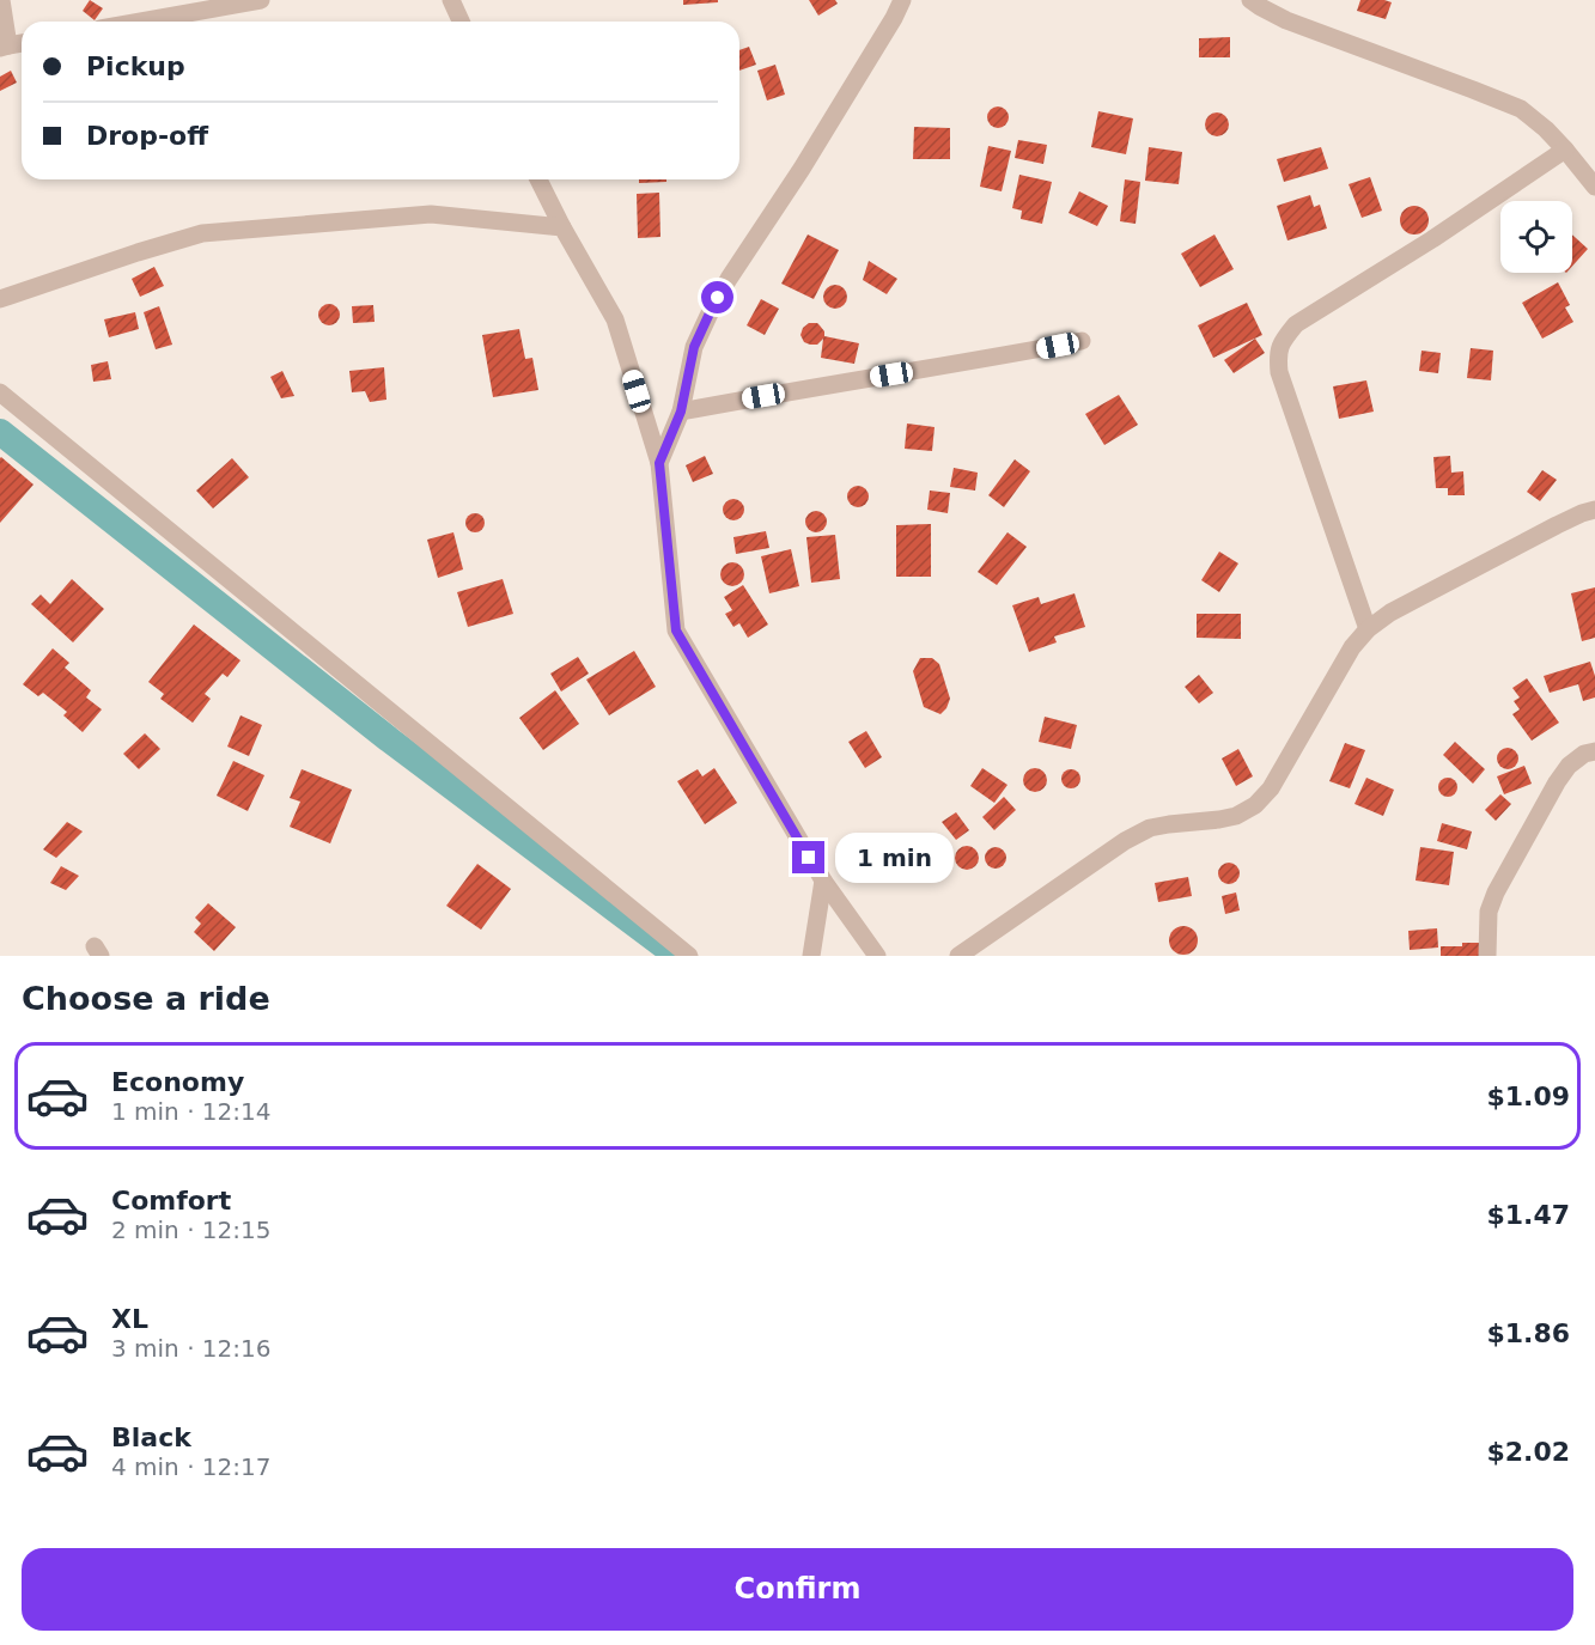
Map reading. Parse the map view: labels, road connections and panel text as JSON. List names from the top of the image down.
{
  "page": {
    "banner": ["Pickup", "Drop-off"],
    "bubble": "1 min",
    "heading": "Choose a ride",
    "list": [
      {
        "name": "Economy",
        "note": "1 min · 12:14",
        "value": "$1.09"
      },
      {
        "name": "Comfort",
        "note": "2 min · 12:15",
        "value": "$1.47"
      },
      {
        "name": "XL",
        "note": "3 min · 12:16",
        "value": "$1.86"
      },
      {
        "name": "Black",
        "note": "4 min · 12:17",
        "value": "$2.02"
      }
    ],
    "buttons": "Confirm"
  }
}
